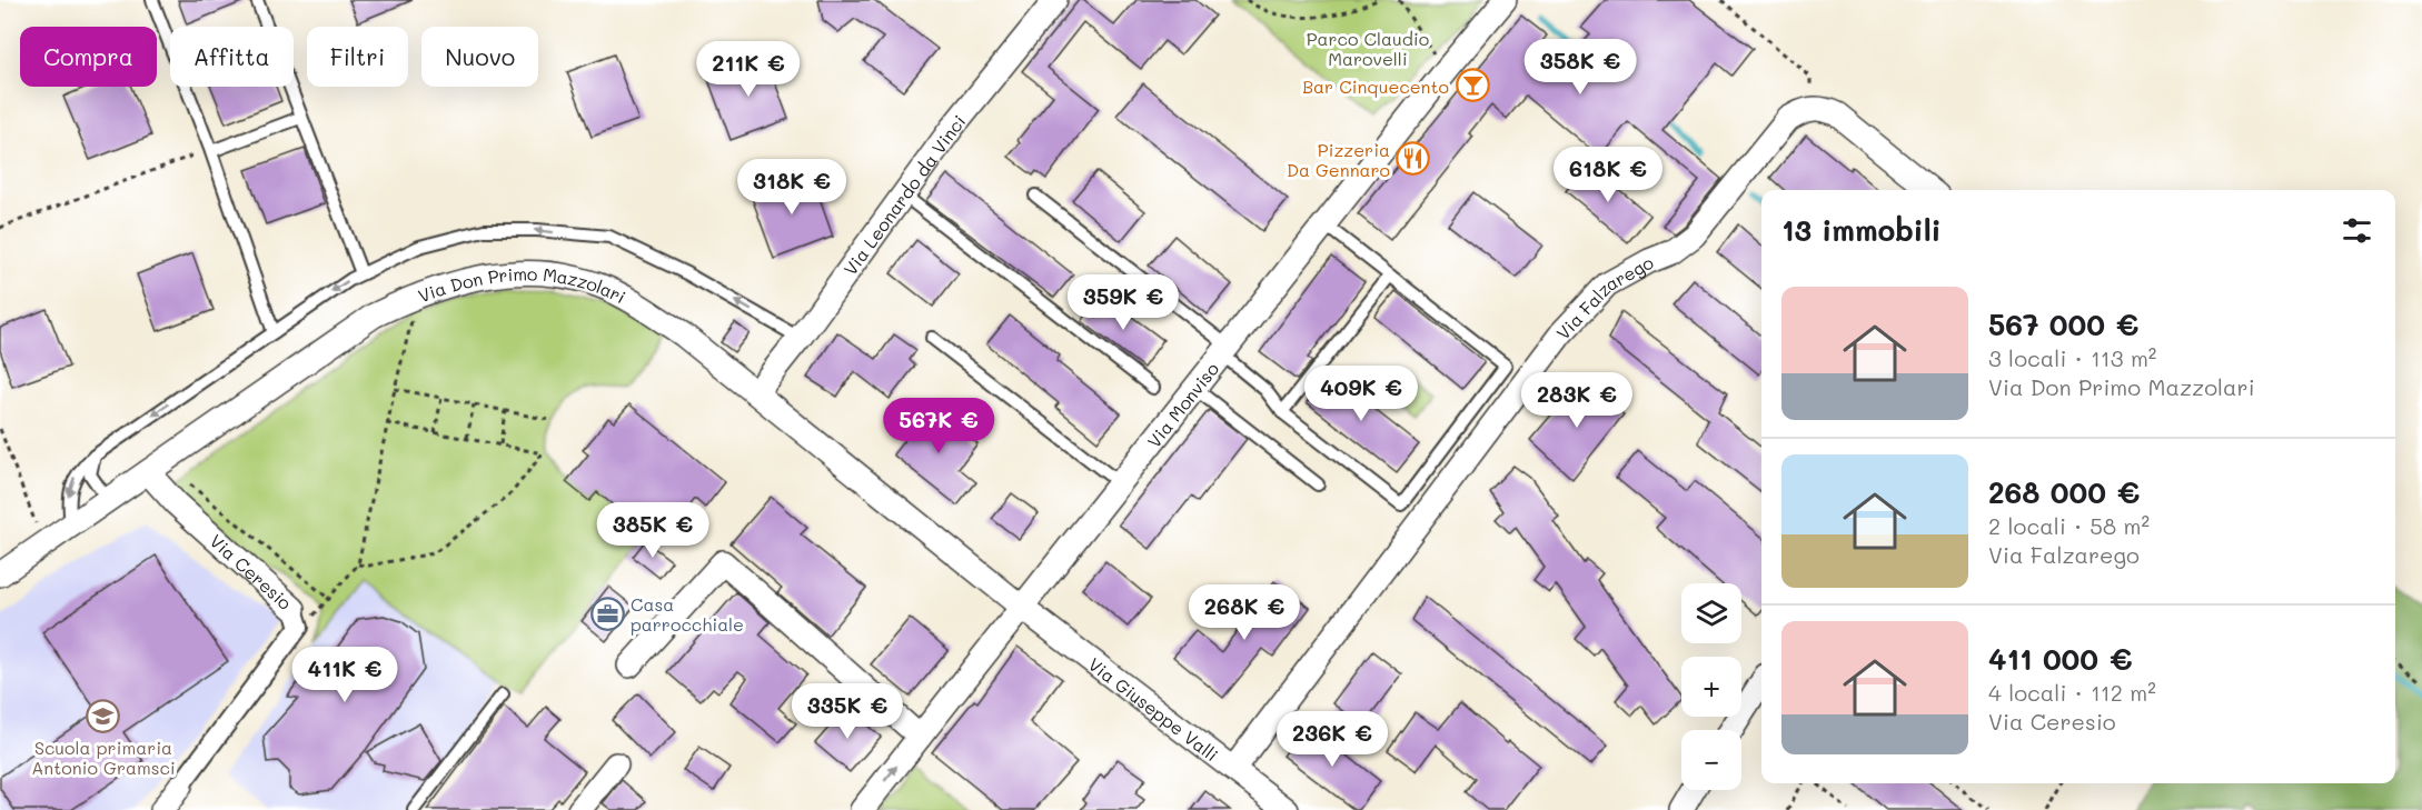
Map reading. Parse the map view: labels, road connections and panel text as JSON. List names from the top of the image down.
{
  "streets": {
    "street": [
      "Via Leonardo da Vinci",
      "Via Don Primo Mazzolari",
      "Via Falzarego",
      "Via Monviso",
      "Via Ceresio",
      "Via Giuseppe Valli"
    ]
  },
  "crossings": [
    ["Via Leonardo da Vinci", "Via Don Primo Mazzolari"],
    ["Via Don Primo Mazzolari", "Via Monviso"],
    ["Via Don Primo Mazzolari", "Via Ceresio"],
    ["Via Don Primo Mazzolari", "Via Giuseppe Valli"],
    ["Via Falzarego", "Via Giuseppe Valli"],
    ["Via Monviso", "Via Giuseppe Valli"]
  ],
  "parks": ["Parco Claudio Marovelli"],
  "places": {
    "bar": ["Bar Cinquecento"],
    "restaurant": ["Pizzeria Da Gennaro"],
    "office": ["Casa parrocchiale"],
    "school or university": ["Scuola primaria Antonio Gramsci"]
  },
  "page": {
    "chip": [
      "Compra",
      "Affitta",
      "Filtri",
      "Nuovo"
    ],
    "price": [
      "358K €",
      "211K €",
      "618K €",
      "318K €",
      "359K €",
      "409K €",
      "283K €",
      "567K €",
      "385K €",
      "268K €",
      "411K €",
      "335K €",
      "236K €"
    ],
    "heading": "13 immobili",
    "list": [
      {
        "name": "567 000 €",
        "note": "3 locali · 113 m² · Via Don Primo Mazzolari"
      },
      {
        "name": "268 000 €",
        "note": "2 locali · 58 m² · Via Falzarego"
      },
      {
        "name": "411 000 €",
        "note": "4 locali · 112 m² · Via Ceresio"
      }
    ],
    "map_buttons": ["+", "−"]
  }
}
